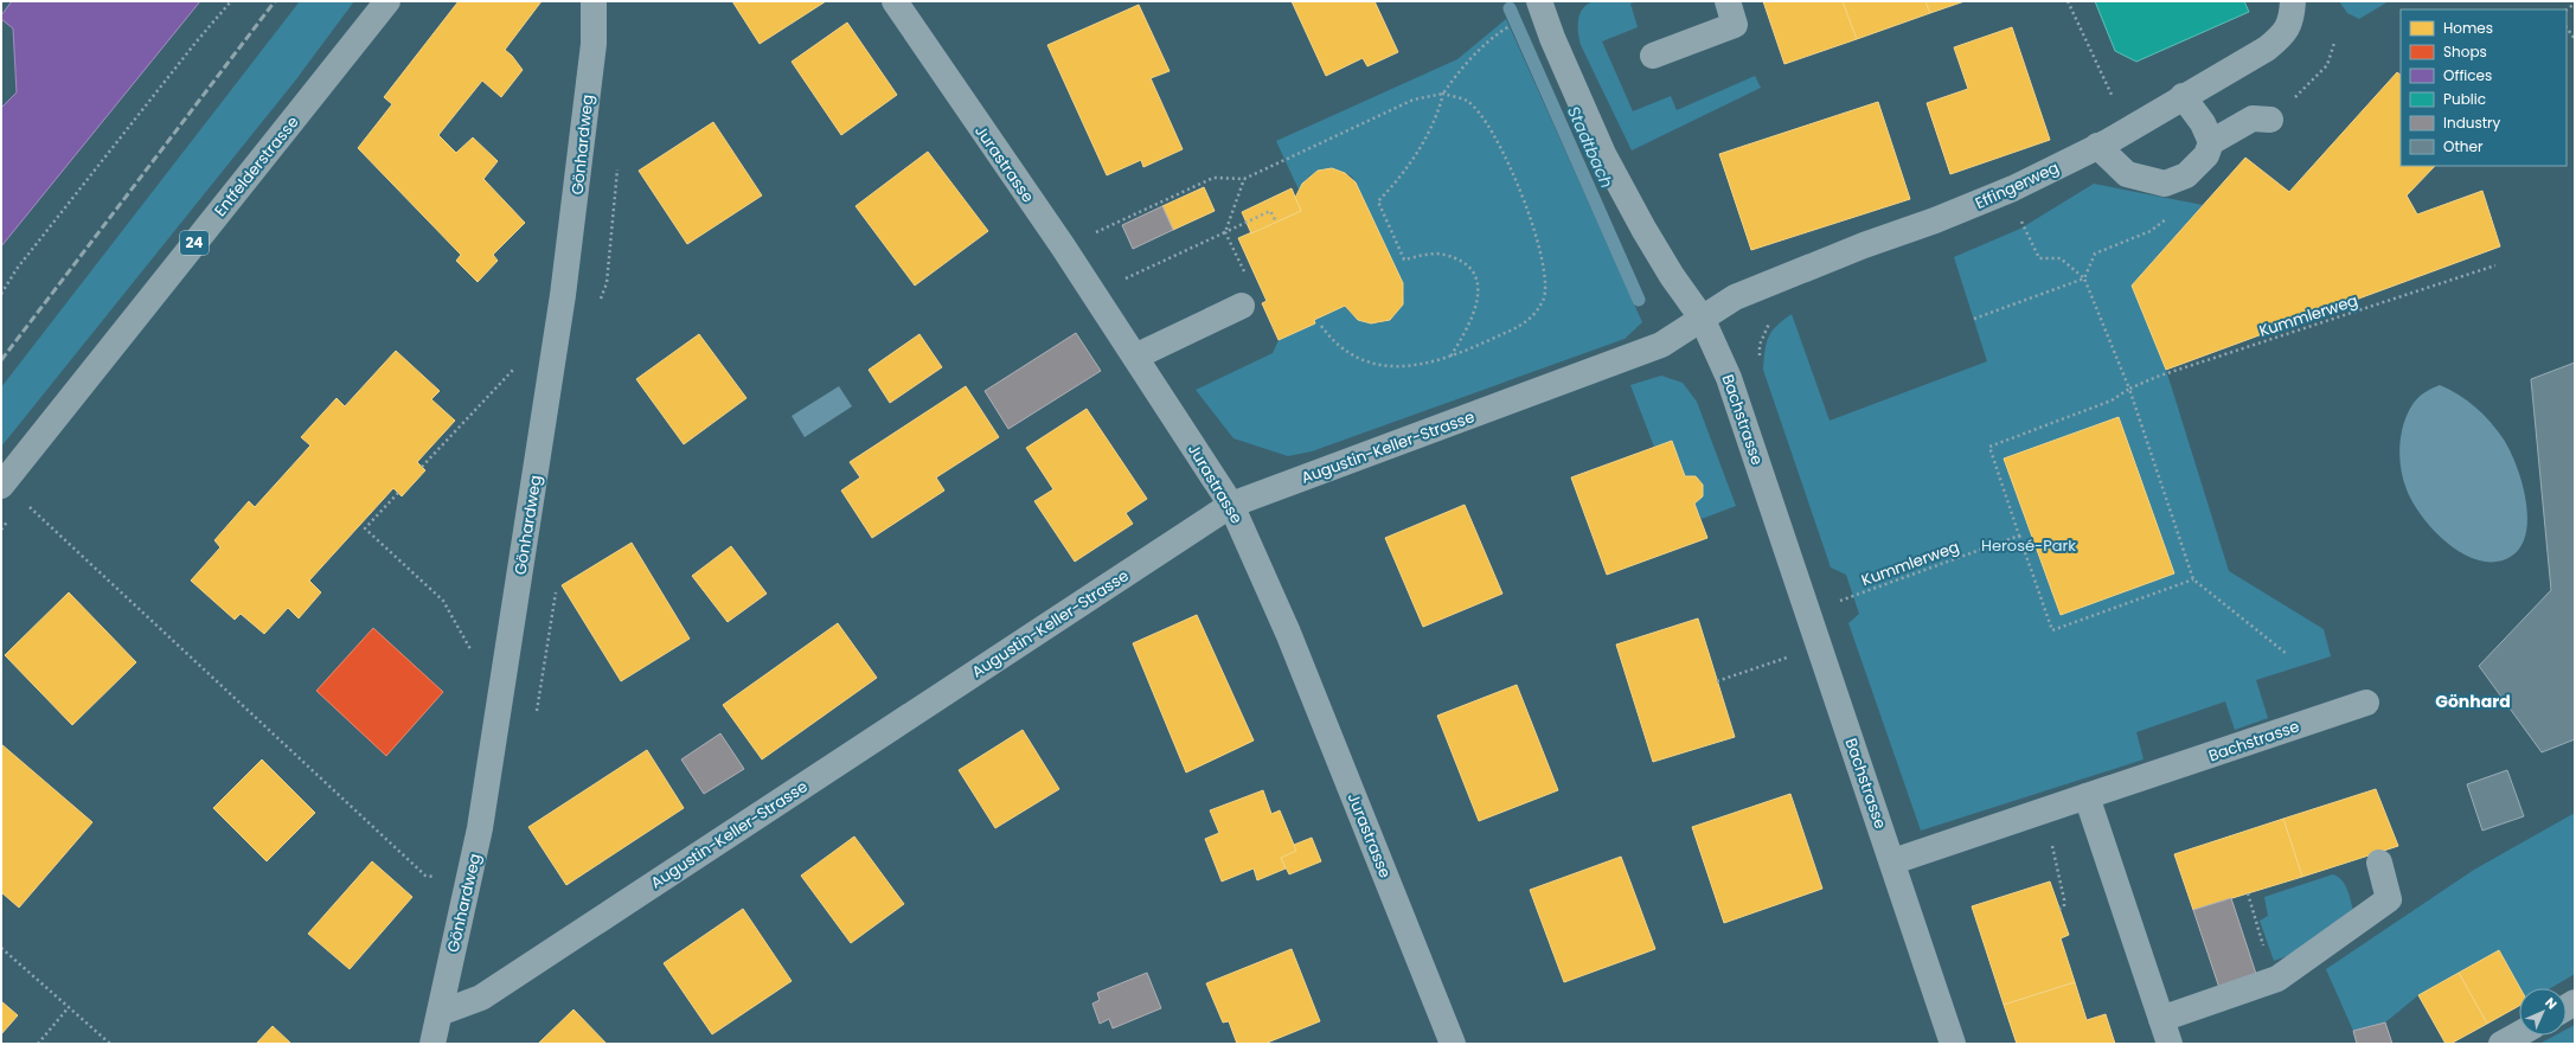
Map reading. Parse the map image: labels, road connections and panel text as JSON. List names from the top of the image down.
{
  "streets": {
    "main road": ["Entfelderstrasse", "24"],
    "street": [
      "Gönhardweg",
      "Jurastrasse",
      "Effingerweg",
      "Bachstrasse",
      "Augustin-Keller-Strasse"
    ],
    "path": ["Kummlerweg"]
  },
  "crossings": [
    ["Gönhardweg", "Augustin-Keller-Strasse"],
    ["Jurastrasse", "Augustin-Keller-Strasse"],
    ["Effingerweg", "Bachstrasse"],
    ["Effingerweg", "Augustin-Keller-Strasse"],
    ["Kummlerweg", "Bachstrasse"],
    ["Bachstrasse", "Augustin-Keller-Strasse"]
  ],
  "districts": ["Gönhard"],
  "water": ["Stadtbach"],
  "parks": ["Herosé-Park"],
  "legend": [
    "Homes",
    "Shops",
    "Offices",
    "Public",
    "Industry",
    "Other"
  ],
  "north": "top right"
}
